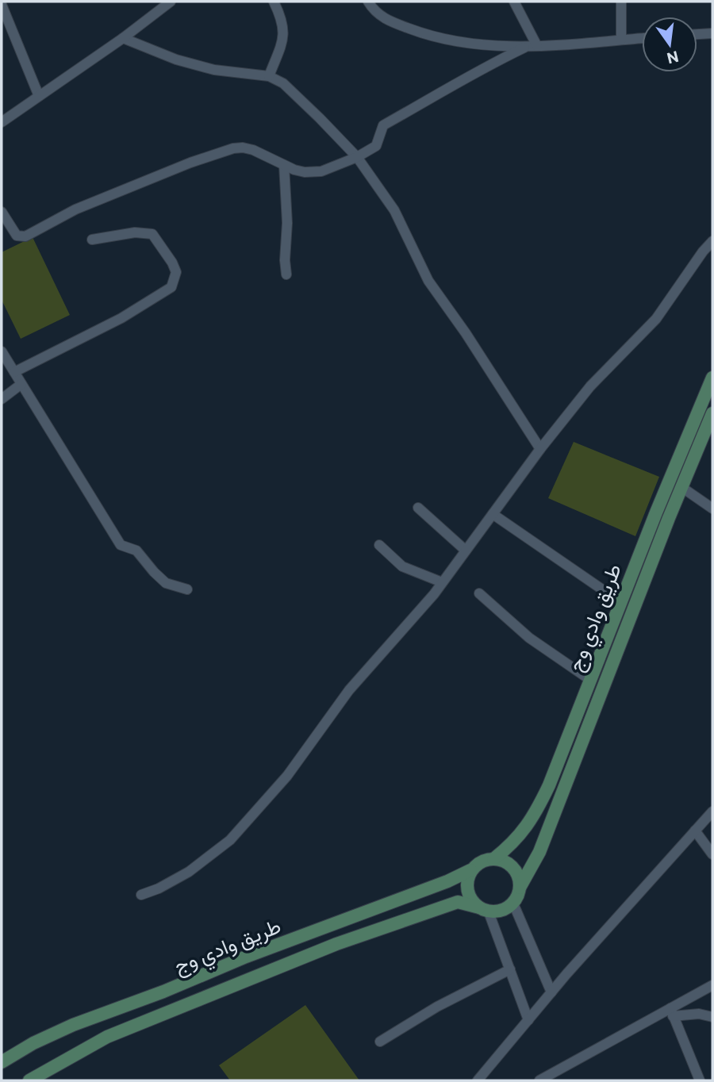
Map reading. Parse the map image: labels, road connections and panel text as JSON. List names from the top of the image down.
{
  "streets": {
    "main road": ["طريق وادي وج"]
  },
  "north": "bottom"
}
